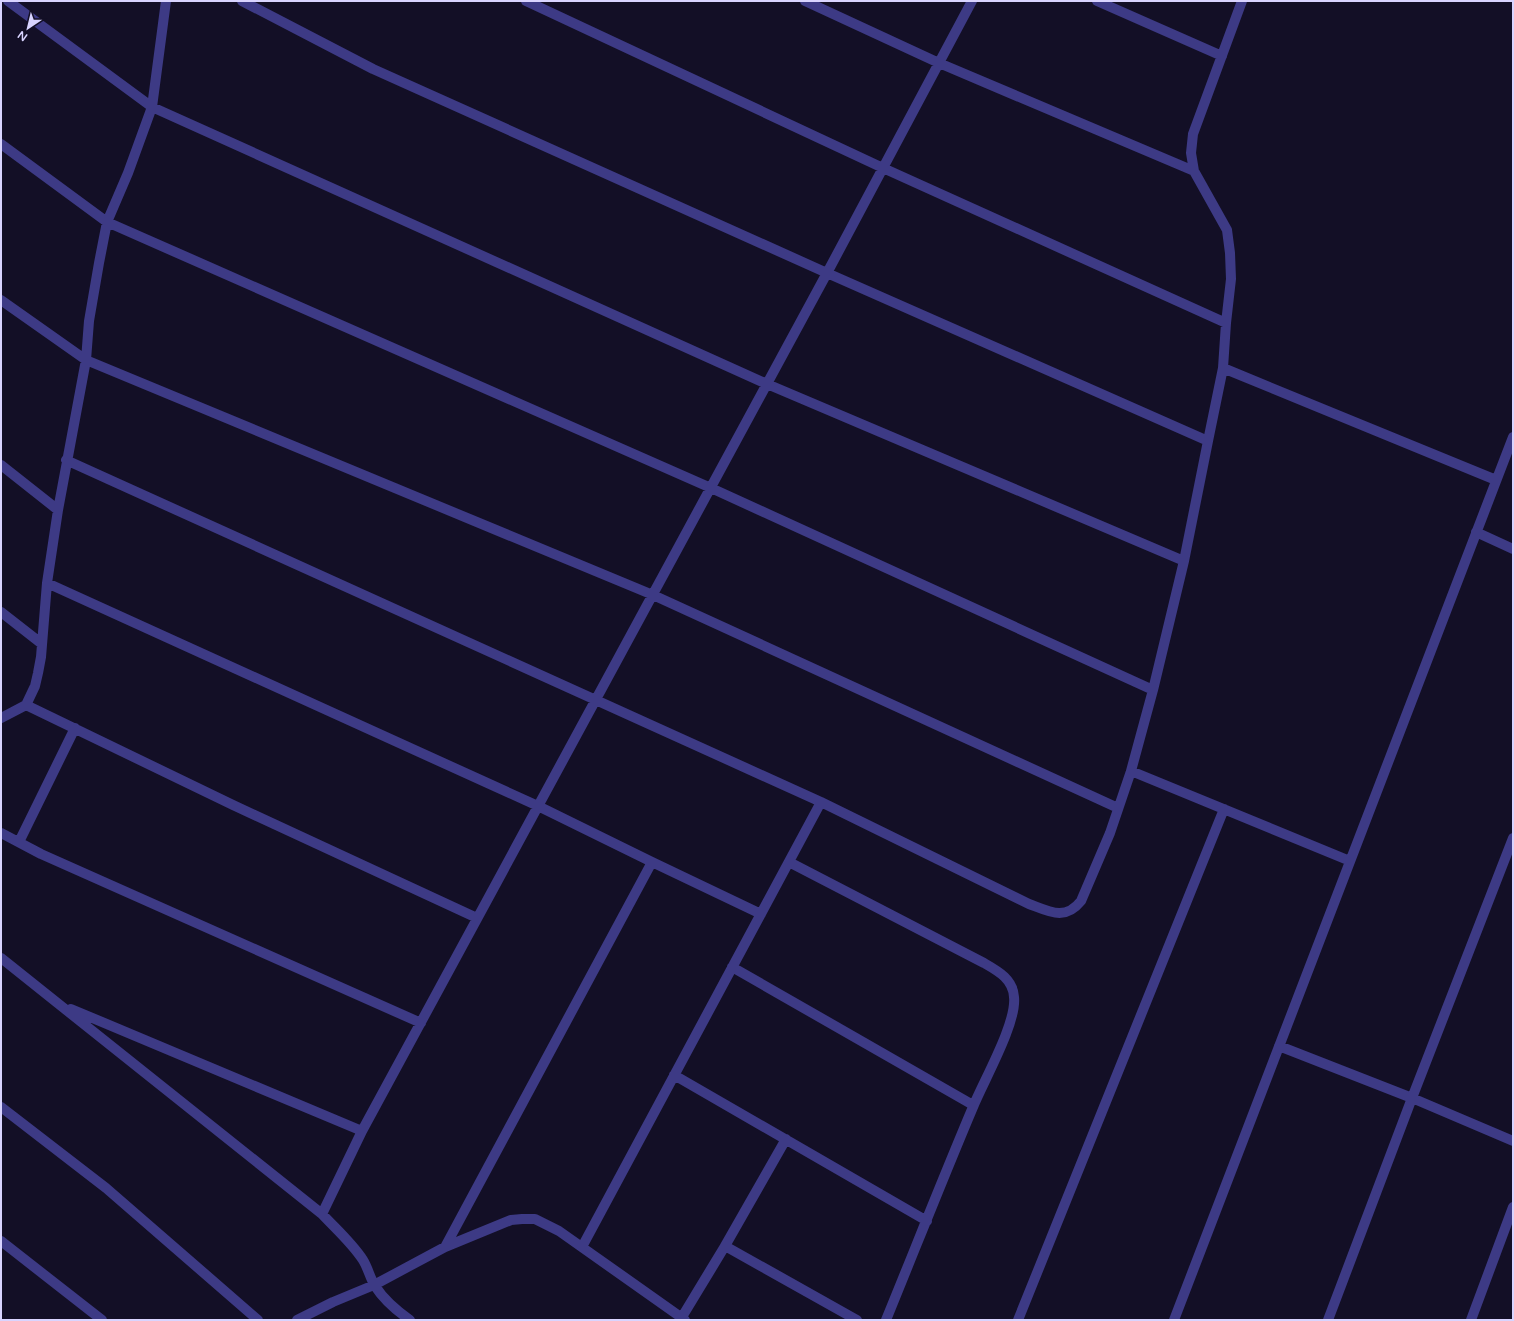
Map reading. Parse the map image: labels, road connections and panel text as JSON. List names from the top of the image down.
{
  "north": "bottom left"
}
